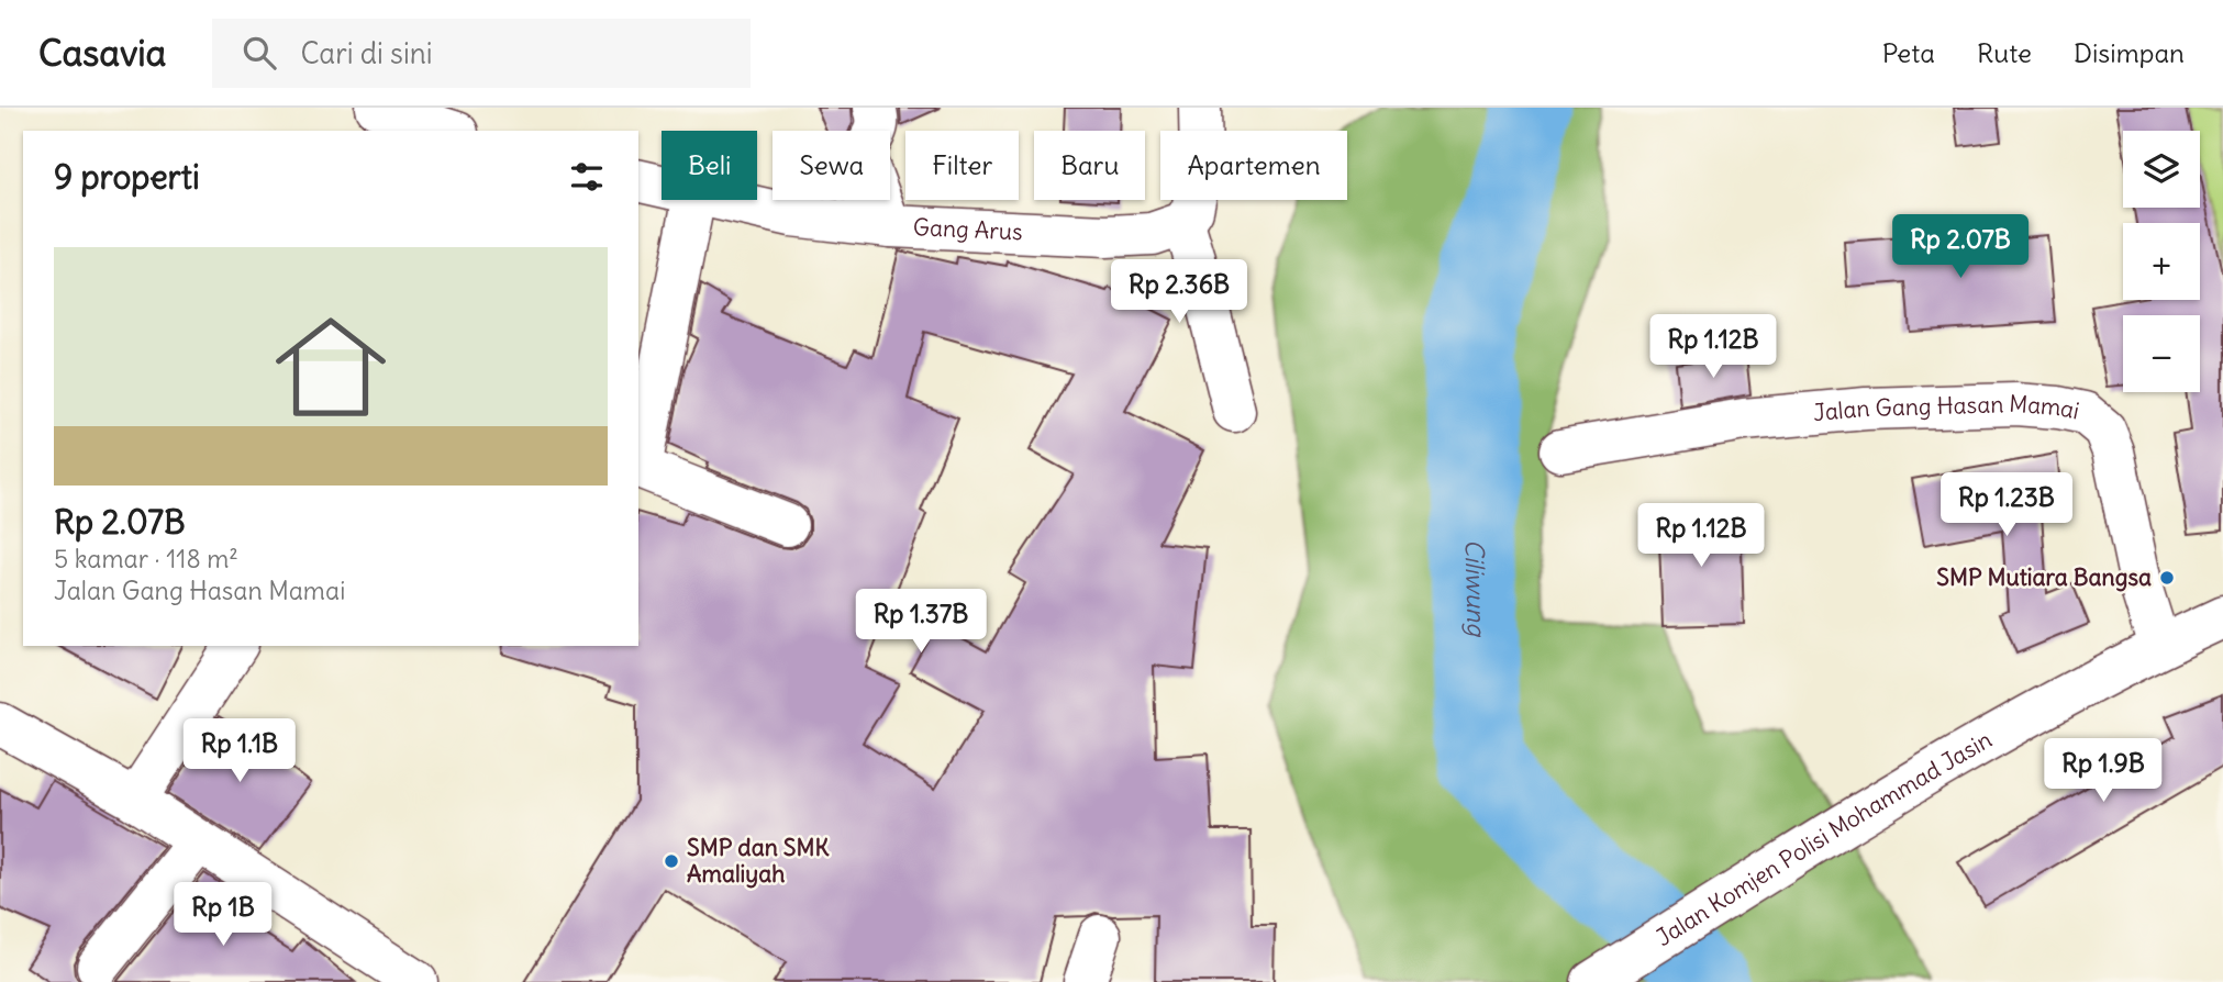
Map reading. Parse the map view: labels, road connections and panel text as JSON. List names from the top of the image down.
{
  "streets": {
    "street": ["Gang Arus", "Jalan Gang Hasan Mamai", "Jalan Komjen Polisi Mohammad Jasin"]
  },
  "crossings": [
    ["Jalan Gang Hasan Mamai", "Jalan Komjen Polisi Mohammad Jasin"]
  ],
  "water": ["Ciliwung"],
  "places": ["SMP Mutiara Bangsa", "SMP dan SMK Amaliyah"],
  "page": {
    "header": "Casavia",
    "search": "Cari di sini",
    "nav": ["Peta", "Rute", "Disimpan"],
    "map_buttons": ["+", "−"],
    "chip": [
      "Beli",
      "Sewa",
      "Filter",
      "Baru",
      "Apartemen"
    ],
    "heading": "9 properti",
    "price": [
      "Rp 2.07B",
      "Rp 2.36B",
      "Rp 1.12B",
      "Rp 1.23B",
      "Rp 1.12B",
      "Rp 1.37B",
      "Rp 1.1B",
      "Rp 1.9B",
      "Rp 1B"
    ],
    "list": [
      {
        "name": "Rp 2.07B",
        "note": "5 kamar · 118 m² · Jalan Gang Hasan Mamai"
      }
    ]
  }
}
